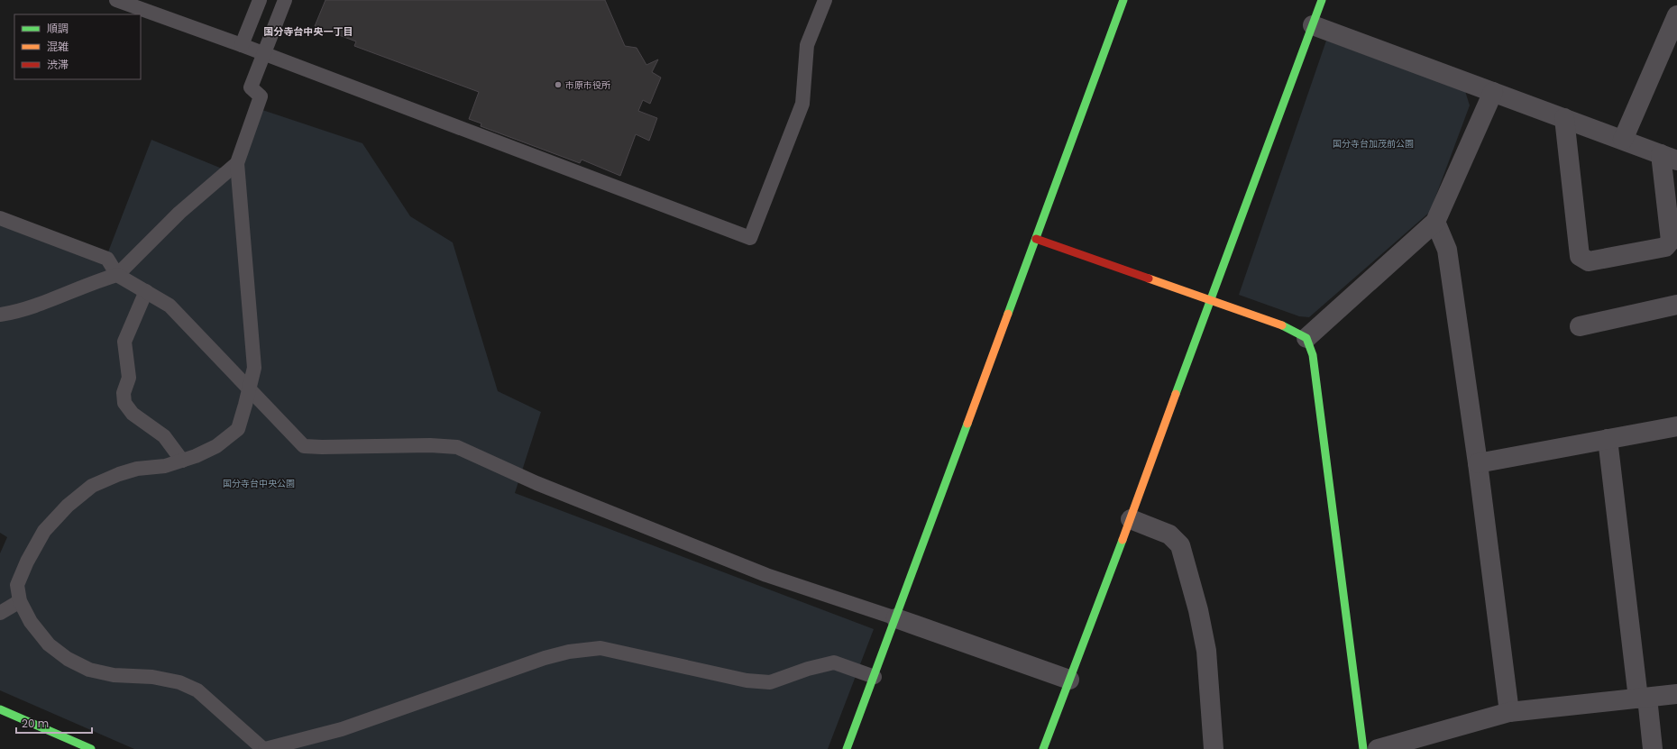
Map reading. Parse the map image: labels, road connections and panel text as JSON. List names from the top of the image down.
{
  "districts": ["国分寺台中央一丁目"],
  "parks": ["国分寺台加茂前公園", "国分寺台中央公園"],
  "places": ["市原市役所"],
  "legend": ["順調", "混雑", "渋滞"],
  "scale_bar": "20 m"
}
